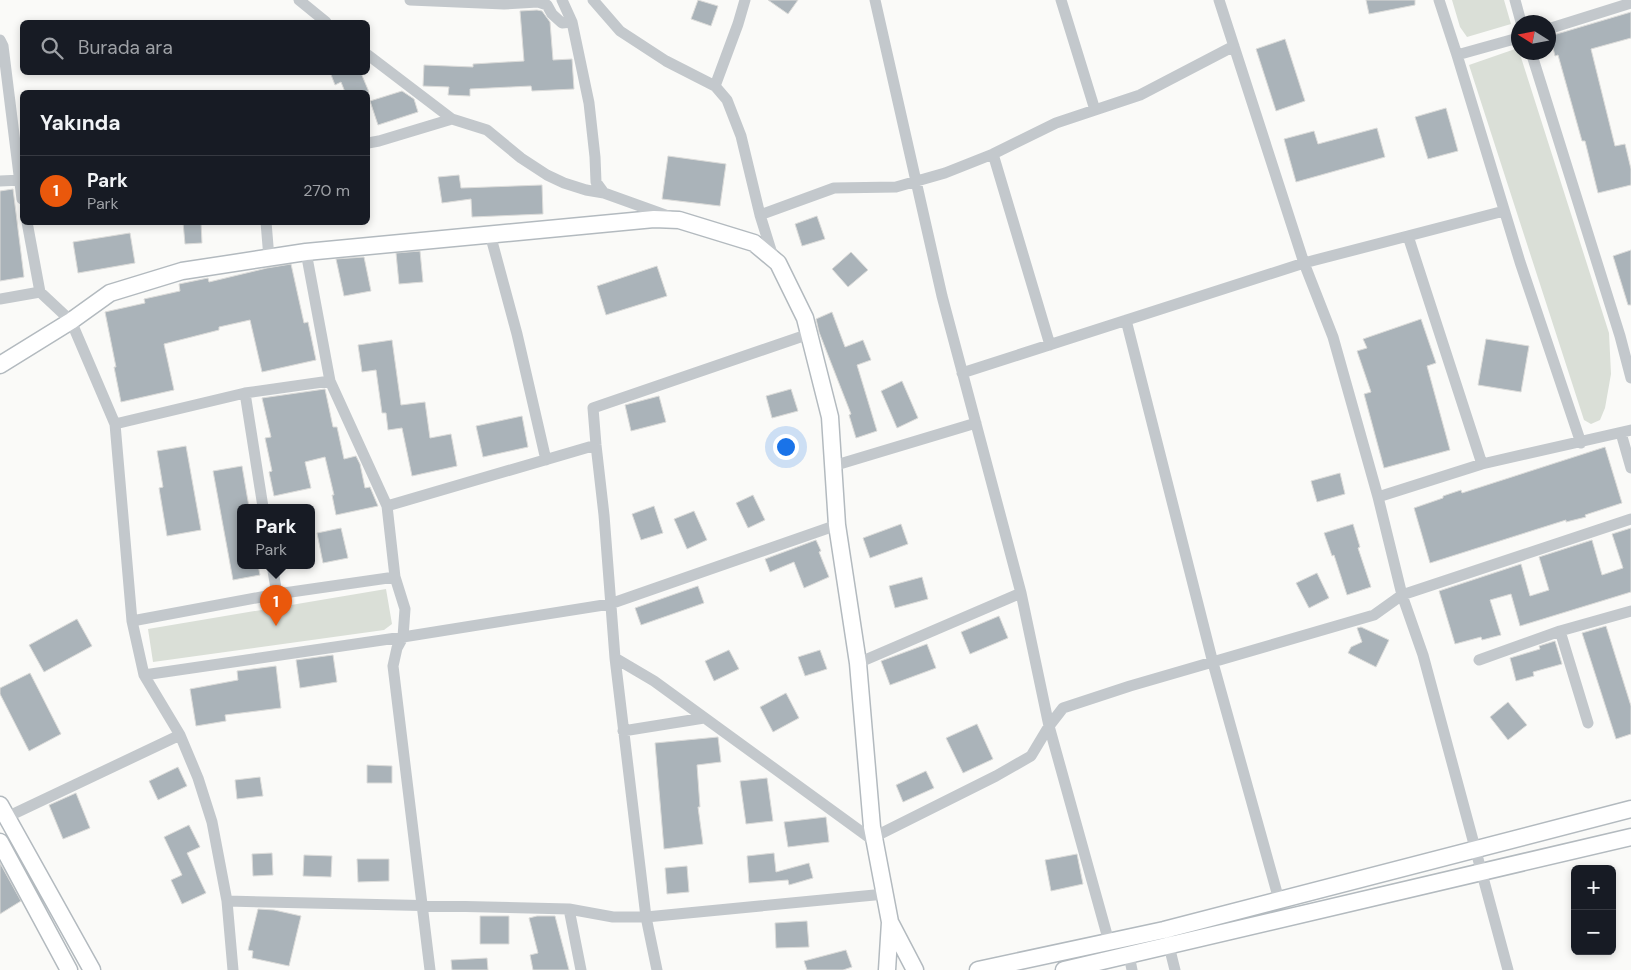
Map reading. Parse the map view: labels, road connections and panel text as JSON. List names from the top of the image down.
{
  "north": "left",
  "page": {
    "search": "Burada ara",
    "heading": "Yakında",
    "list": [
      {
        "mark": "1",
        "name": "Park",
        "note": "Park",
        "value": "270 m"
      }
    ],
    "popup": ["Park", "Park"],
    "pins": "1",
    "map_buttons": ["+", "−"]
  }
}
